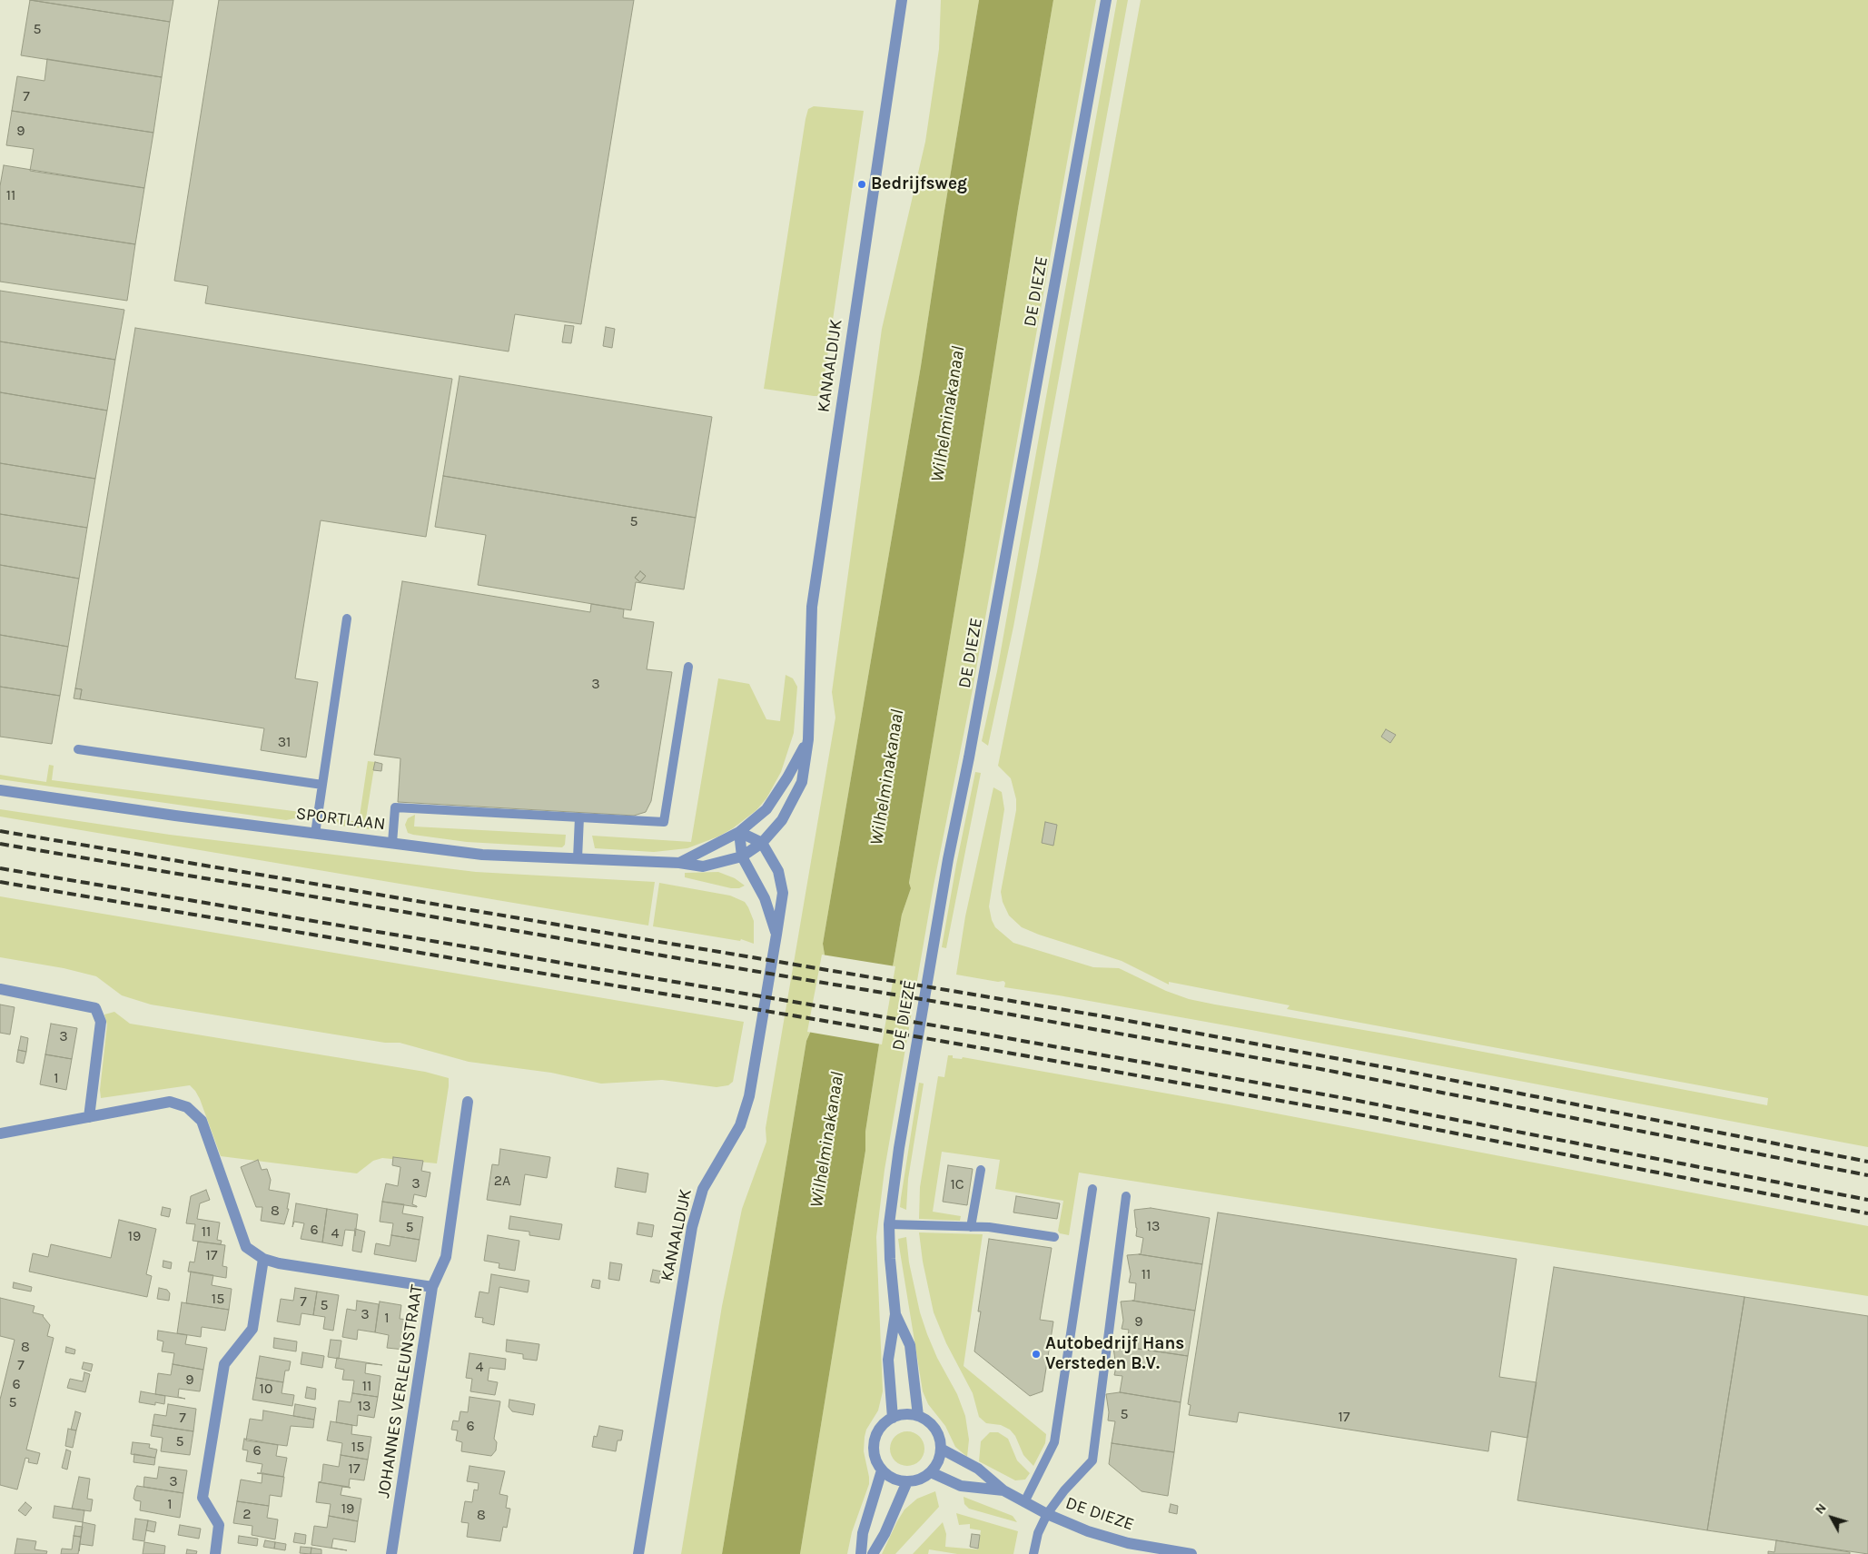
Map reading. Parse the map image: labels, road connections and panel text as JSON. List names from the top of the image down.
{
  "streets": {
    "street": [
      "DE DIEZE",
      "KANAALDIJK",
      "SPORTLAAN",
      "JOHANNES VERLEUNSTRAAT"
    ]
  },
  "crossings": [
    ["KANAALDIJK", "SPORTLAAN"]
  ],
  "water": ["Wilhelminakanaal"],
  "places": ["Bedrijfsweg", "Autobedrijf Hans Versteden B.V."],
  "house_numbers": [
    "5",
    "7",
    "9",
    "11",
    "5",
    "3",
    "31",
    "3",
    "1",
    "2A",
    "3",
    "1C",
    "8",
    "13",
    "5",
    "6",
    "11",
    "4",
    "19",
    "17",
    "11",
    "15",
    "7",
    "5",
    "3",
    "1",
    "9",
    "8",
    "7",
    "4",
    "9",
    "6",
    "11",
    "10",
    "5",
    "13",
    "5",
    "17",
    "7",
    "6",
    "5",
    "15",
    "6",
    "17",
    "3",
    "1",
    "19",
    "2",
    "8"
  ],
  "north": "top left"
}
